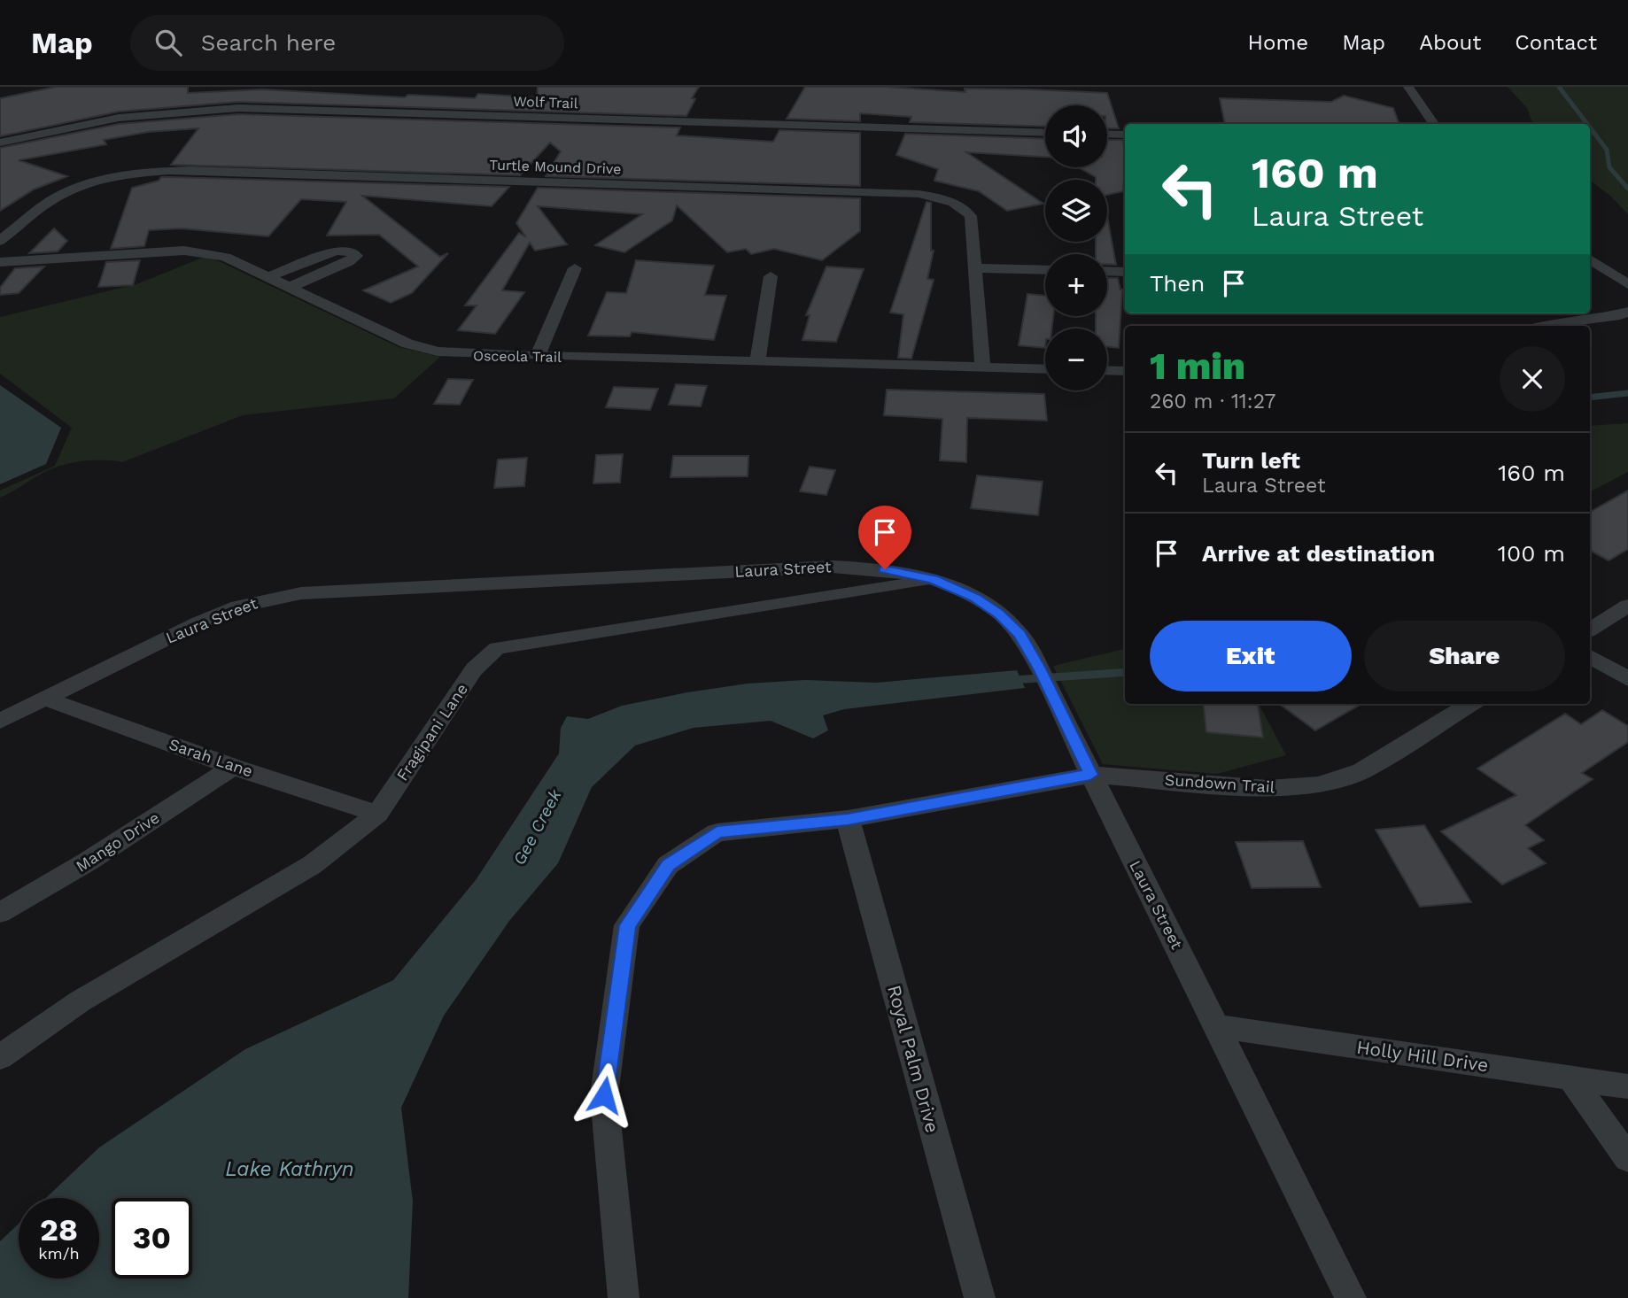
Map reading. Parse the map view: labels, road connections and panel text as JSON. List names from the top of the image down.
{
  "streets": {
    "street": [
      "Wolf Trail",
      "Turtle Mound Drive",
      "Osceola Trail",
      "Laura Street",
      "Fragipani Lane",
      "Sarah Lane",
      "Sundown Trail",
      "Mango Drive",
      "Holly Hill Drive",
      "Royal Palm Drive"
    ]
  },
  "crossings": [
    ["Turtle Mound Drive", "Osceola Trail"],
    ["Laura Street", "Fragipani Lane"],
    ["Laura Street", "Sarah Lane"],
    ["Laura Street", "Sundown Trail"],
    ["Laura Street", "Holly Hill Drive"],
    ["Fragipani Lane", "Sarah Lane"],
    ["Sarah Lane", "Mango Drive"],
    ["Sundown Trail", "Royal Palm Drive"]
  ],
  "water": ["Gee Creek", "Lake Kathryn"],
  "page": {
    "header": "Map",
    "search": "Search here",
    "nav": [
      "Home",
      "Map",
      "About",
      "Contact"
    ],
    "map_buttons": ["+", "−"],
    "turn": ["160 m", "Laura Street"],
    "then": "Then",
    "heading": ["1 min", "260 m · 11:27"],
    "list": [
      {
        "name": "Turn left",
        "note": "Laura Street",
        "value": "160 m"
      },
      {
        "name": "Arrive at destination",
        "value": "100 m"
      }
    ],
    "buttons": ["Exit", "Share"],
    "speed": "28 km/h",
    "limit": "30"
  }
}
